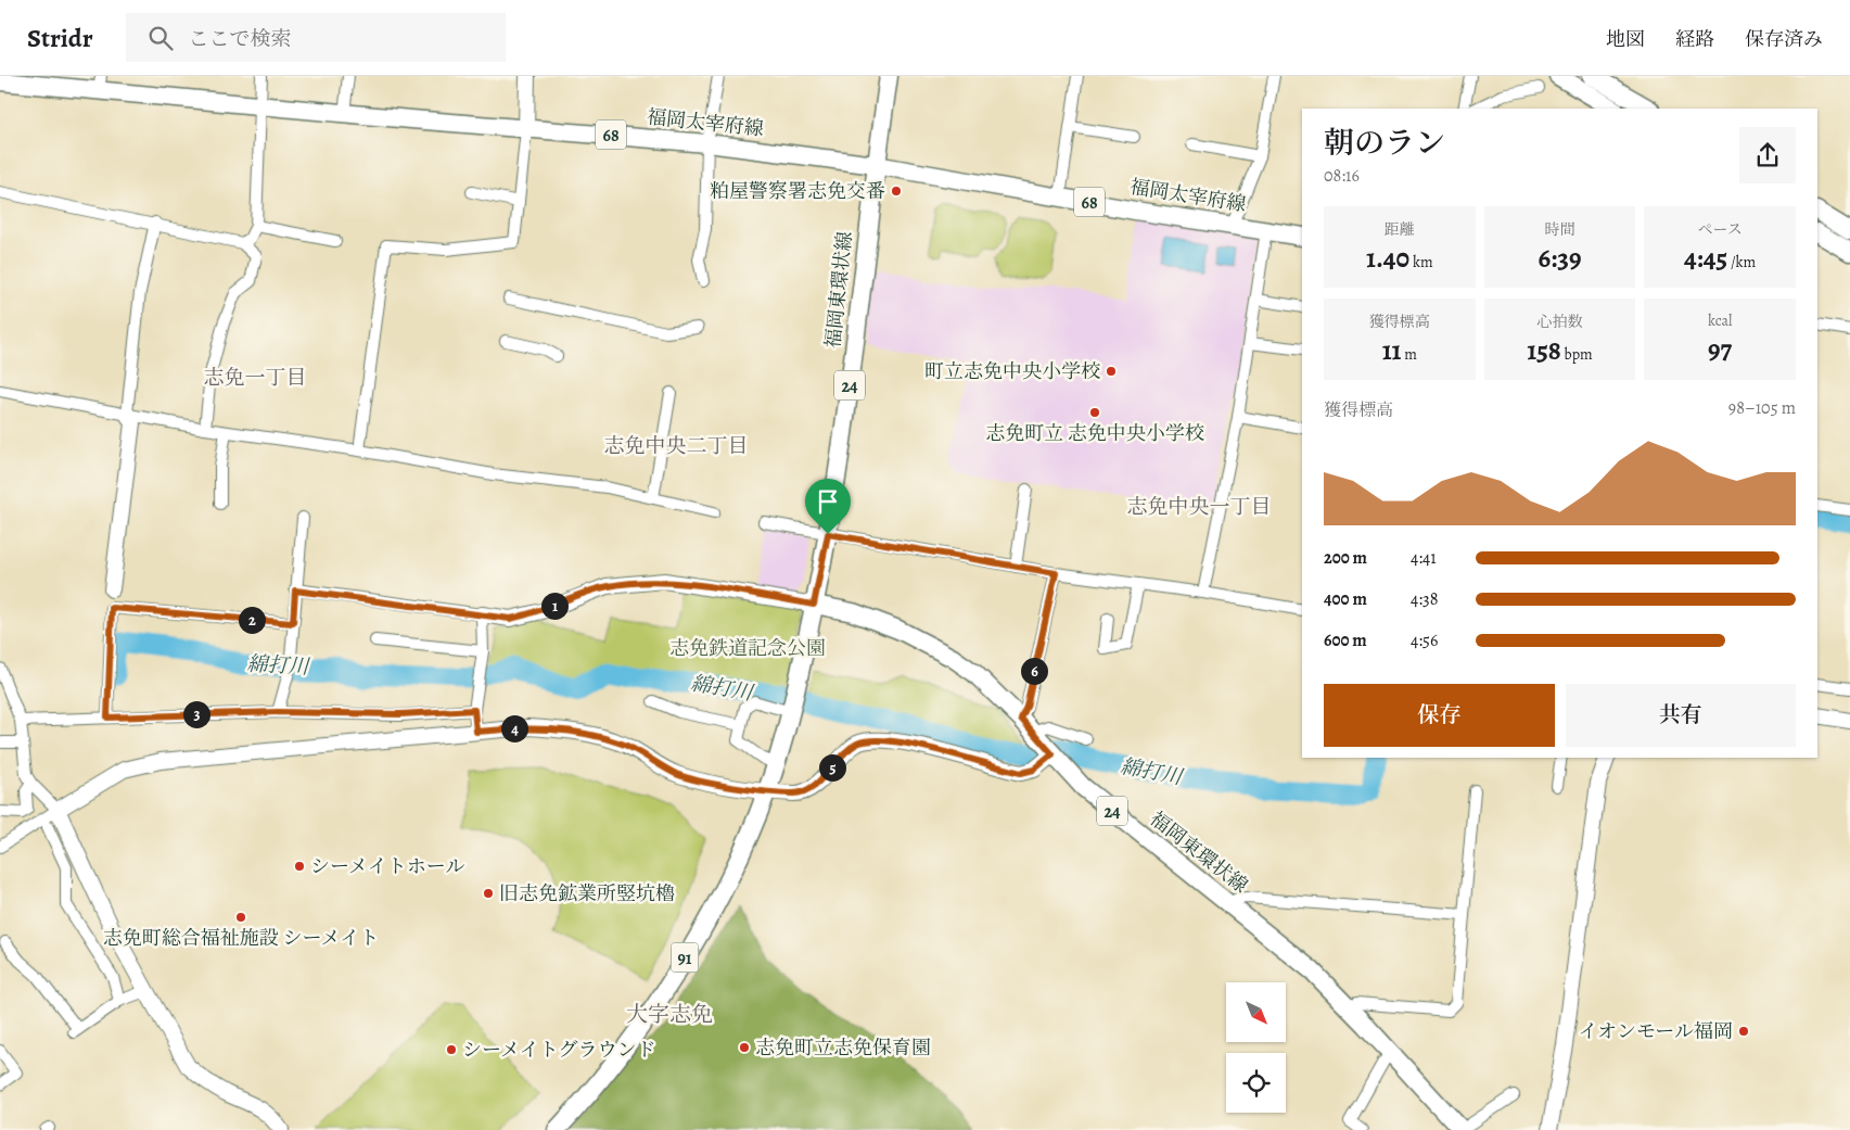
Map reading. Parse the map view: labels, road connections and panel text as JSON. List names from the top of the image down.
{
  "streets": {
    "main road": [
      "福岡太宰府線",
      "68",
      "福岡東環状線",
      "24",
      "91"
    ]
  },
  "crossings": [
    ["福岡太宰府線", "福岡東環状線"],
    ["福岡東環状線", "91"]
  ],
  "districts": [
    "志免一丁目",
    "志免中央二丁目",
    "志免中央一丁目",
    "大字志免"
  ],
  "water": ["綿打川"],
  "parks": ["志免鉄道記念公園"],
  "places": [
    "粕屋警察署志免交番",
    "町立志免中央小学校",
    "志免町立 志免中央小学校",
    "シーメイトホール",
    "旧志免鉱業所竪坑櫓",
    "志免町総合福祉施設 シーメイト",
    "イオンモール福岡",
    "志免町立志免保育園",
    "シーメイトグラウンド"
  ],
  "north": "bottom right",
  "page": {
    "header": "Stridr",
    "search": "ここで検索",
    "nav": ["地図", "経路", "保存済み"],
    "heading": ["朝のラン", "08:16"],
    "stats": [
      ["距離", "1.40 km"],
      ["時間", "6:39"],
      ["ペース", "4:45 /km"],
      ["獲得標高", "11 m"],
      ["心拍数", "158 bpm"],
      ["kcal", "97"]
    ],
    "chart": ["獲得標高", "98–105 m"],
    "list": [
      {
        "name": "200 m",
        "note": "4:41"
      },
      {
        "name": "400 m",
        "note": "4:38"
      },
      {
        "name": "600 m",
        "note": "4:56"
      }
    ],
    "pins": [
      "1",
      "2",
      "6",
      "3",
      "4",
      "5"
    ],
    "buttons": ["保存", "共有"]
  }
}
